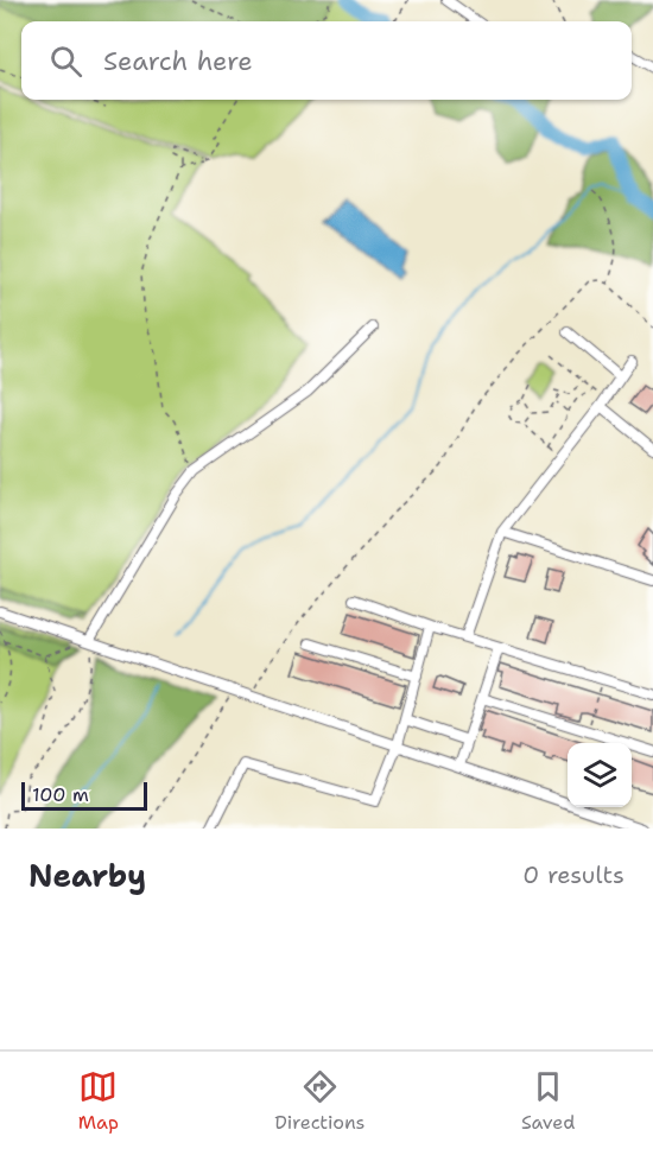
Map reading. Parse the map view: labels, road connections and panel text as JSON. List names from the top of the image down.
{
  "scale_bar": "100 m",
  "page": {
    "search": "Search here",
    "scale": "100 m",
    "heading": ["Nearby", "0 results"],
    "nav": ["Map", "Directions", "Saved"]
  }
}
